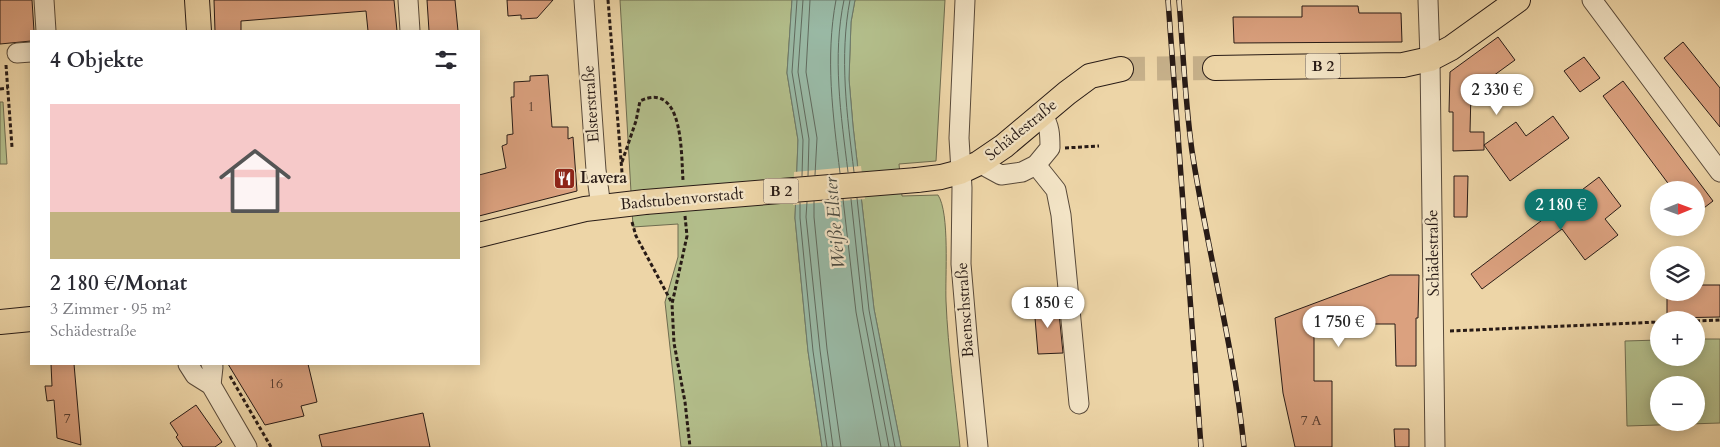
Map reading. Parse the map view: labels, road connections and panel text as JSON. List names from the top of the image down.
{
  "streets": {
    "main road": ["B 2", "Schädestraße", "Badstubenvorstadt"],
    "street": ["Elsterstraße", "Baenschstraße"]
  },
  "crossings": [
    ["B 2", "Schädestraße"],
    ["Elsterstraße", "Badstubenvorstadt"],
    ["Schädestraße", "Badstubenvorstadt"],
    ["Schädestraße", "Baenschstraße"]
  ],
  "water": ["Weiße Elster"],
  "places": {
    "restaurant": ["Lavera"]
  },
  "house_numbers": [
    "1",
    "16",
    "7",
    "7 A"
  ],
  "north": "right",
  "page": {
    "heading": "4 Objekte",
    "price": [
      "2 330 €",
      "2 180 €",
      "1 850 €",
      "1 750 €"
    ],
    "list": [
      {
        "name": "2 180 €/Monat",
        "note": "3 Zimmer · 95 m² · Schädestraße"
      }
    ],
    "map_buttons": ["+", "−"]
  }
}
